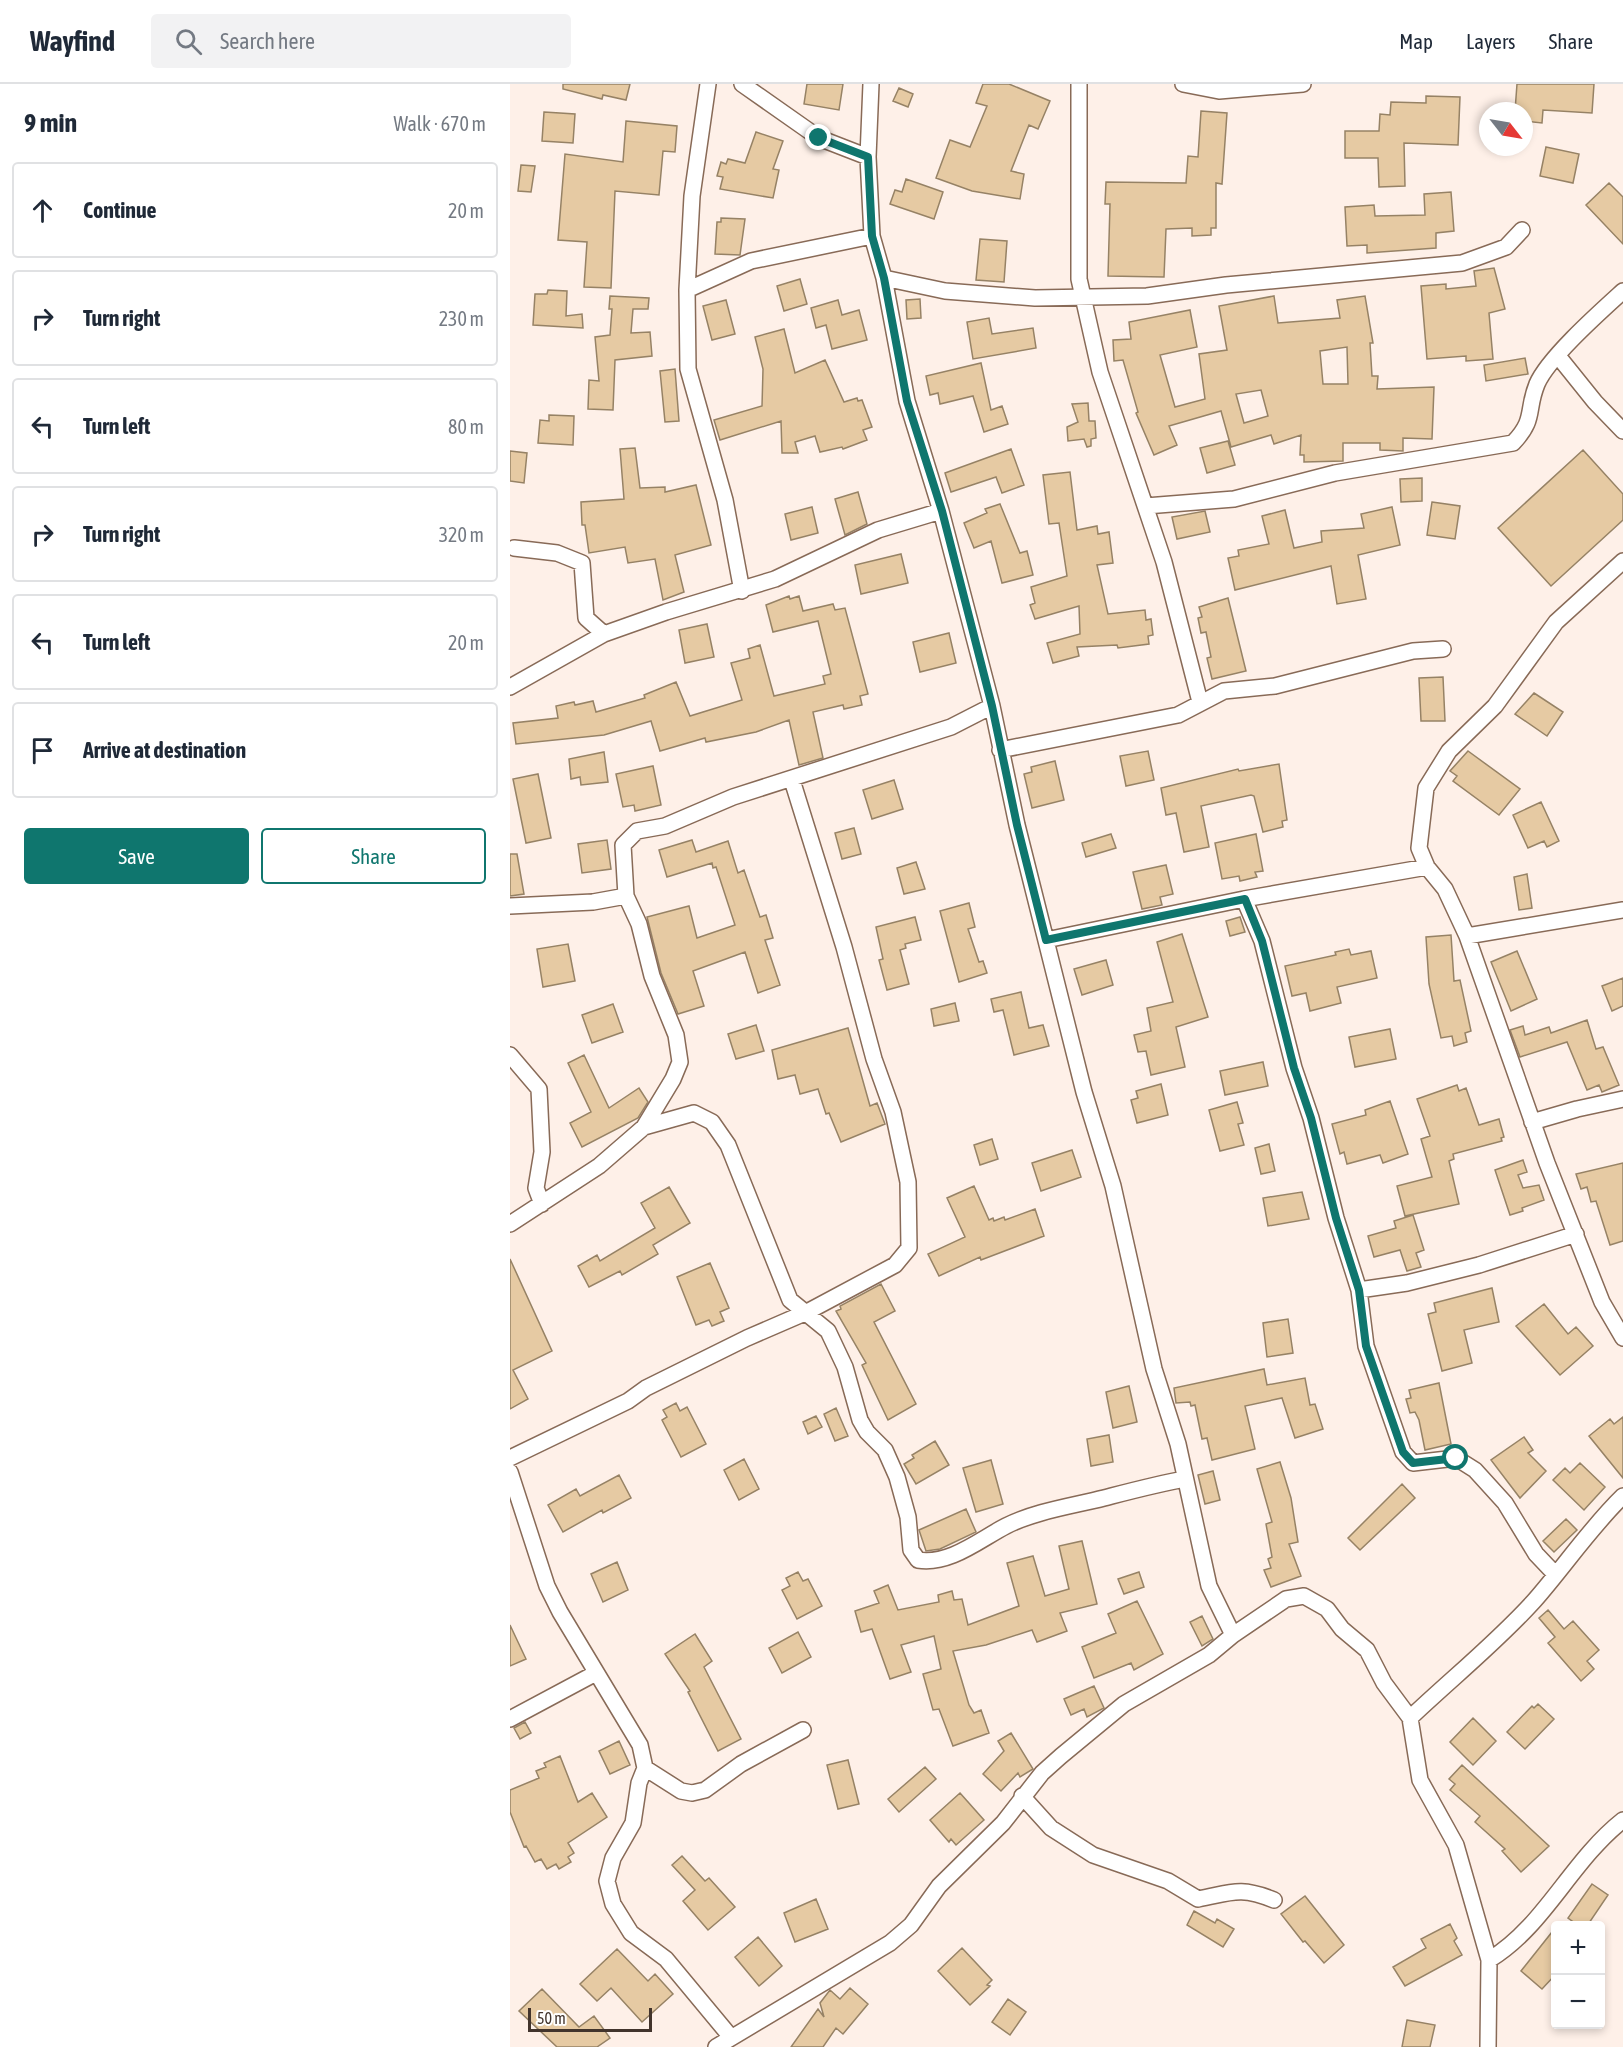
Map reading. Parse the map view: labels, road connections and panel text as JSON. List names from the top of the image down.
{
  "scale_bar": "50 m",
  "north": "bottom right",
  "page": {
    "header": "Wayfind",
    "search": "Search here",
    "nav": ["Map", "Layers", "Share"],
    "heading": ["9 min", "Walk · 670 m"],
    "list": [
      ["Continue", "20 m"],
      ["Turn right", "230 m"],
      ["Turn left", "80 m"],
      ["Turn right", "320 m"],
      ["Turn left", "20 m"],
      "Arrive at destination"
    ],
    "buttons": ["Save", "Share"],
    "map_buttons": ["+", "−"],
    "scale": "50 m"
  }
}
